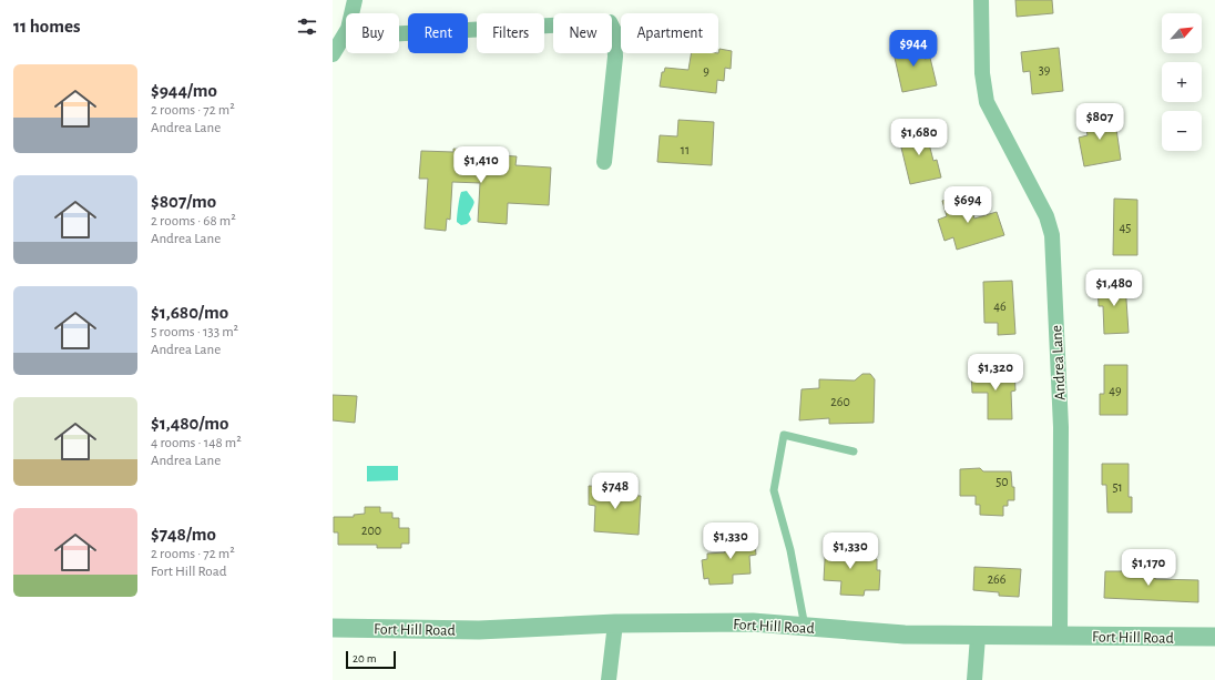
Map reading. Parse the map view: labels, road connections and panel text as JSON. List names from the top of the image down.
{
  "streets": {
    "street": ["Andrea Lane", "Fort Hill Road"]
  },
  "crossings": [
    ["Andrea Lane", "Fort Hill Road"]
  ],
  "house_numbers": [
    "39",
    "9",
    "11",
    "45",
    "46",
    "49",
    "260",
    "50",
    "51",
    "200",
    "266"
  ],
  "scale_bar": "20 m",
  "north": "top right",
  "page": {
    "heading": "11 homes",
    "map_buttons": ["+", "−"],
    "chip": [
      "Buy",
      "Rent",
      "Filters",
      "New",
      "Apartment"
    ],
    "price": [
      "$944",
      "$807",
      "$1,680",
      "$1,410",
      "$694",
      "$1,480",
      "$1,320",
      "$748",
      "$1,330",
      "$1,330",
      "$1,170"
    ],
    "list": [
      {
        "name": "$944/mo",
        "note": "2 rooms · 72 m² · Andrea Lane"
      },
      {
        "name": "$807/mo",
        "note": "2 rooms · 68 m² · Andrea Lane"
      },
      {
        "name": "$1,680/mo",
        "note": "5 rooms · 133 m² · Andrea Lane"
      },
      {
        "name": "$1,480/mo",
        "note": "4 rooms · 148 m² · Andrea Lane"
      },
      {
        "name": "$748/mo",
        "note": "2 rooms · 72 m² · Fort Hill Road"
      }
    ],
    "scale": "20 m"
  }
}
